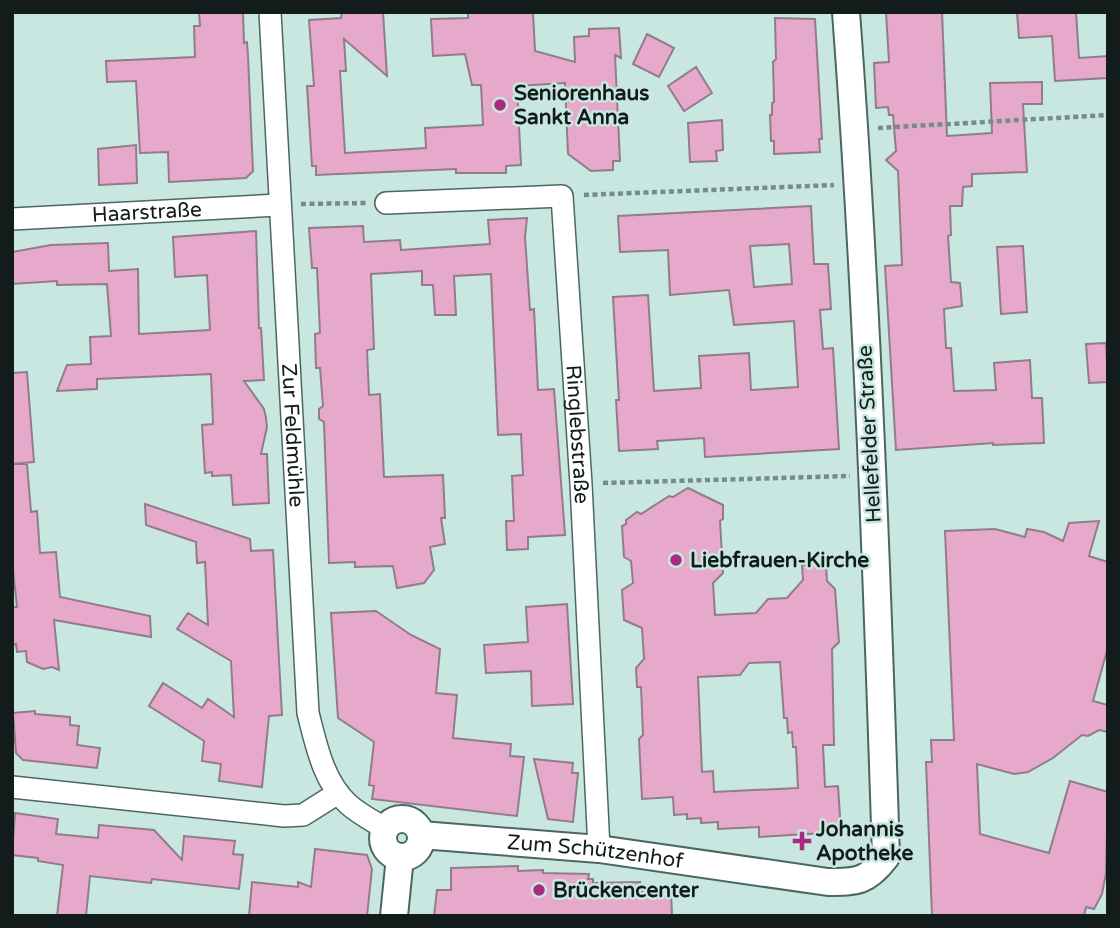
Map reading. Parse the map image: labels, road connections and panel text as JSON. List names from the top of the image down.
{
  "streets": {
    "street": [
      "Haarstraße",
      "Ringlebstraße",
      "Hellefelder Straße",
      "Zur Feldmühle",
      "Zum Schützenhof"
    ]
  },
  "crossings": [
    ["Haarstraße", "Zur Feldmühle"],
    ["Ringlebstraße", "Zum Schützenhof"],
    ["Hellefelder Straße", "Zum Schützenhof"],
    ["Zur Feldmühle", "Zum Schützenhof"]
  ],
  "places": {
    "other": ["Seniorenhaus Sankt Anna", "Liebfrauen-Kirche", "Brückencenter"],
    "health": ["Johannis Apotheke"]
  }
}
